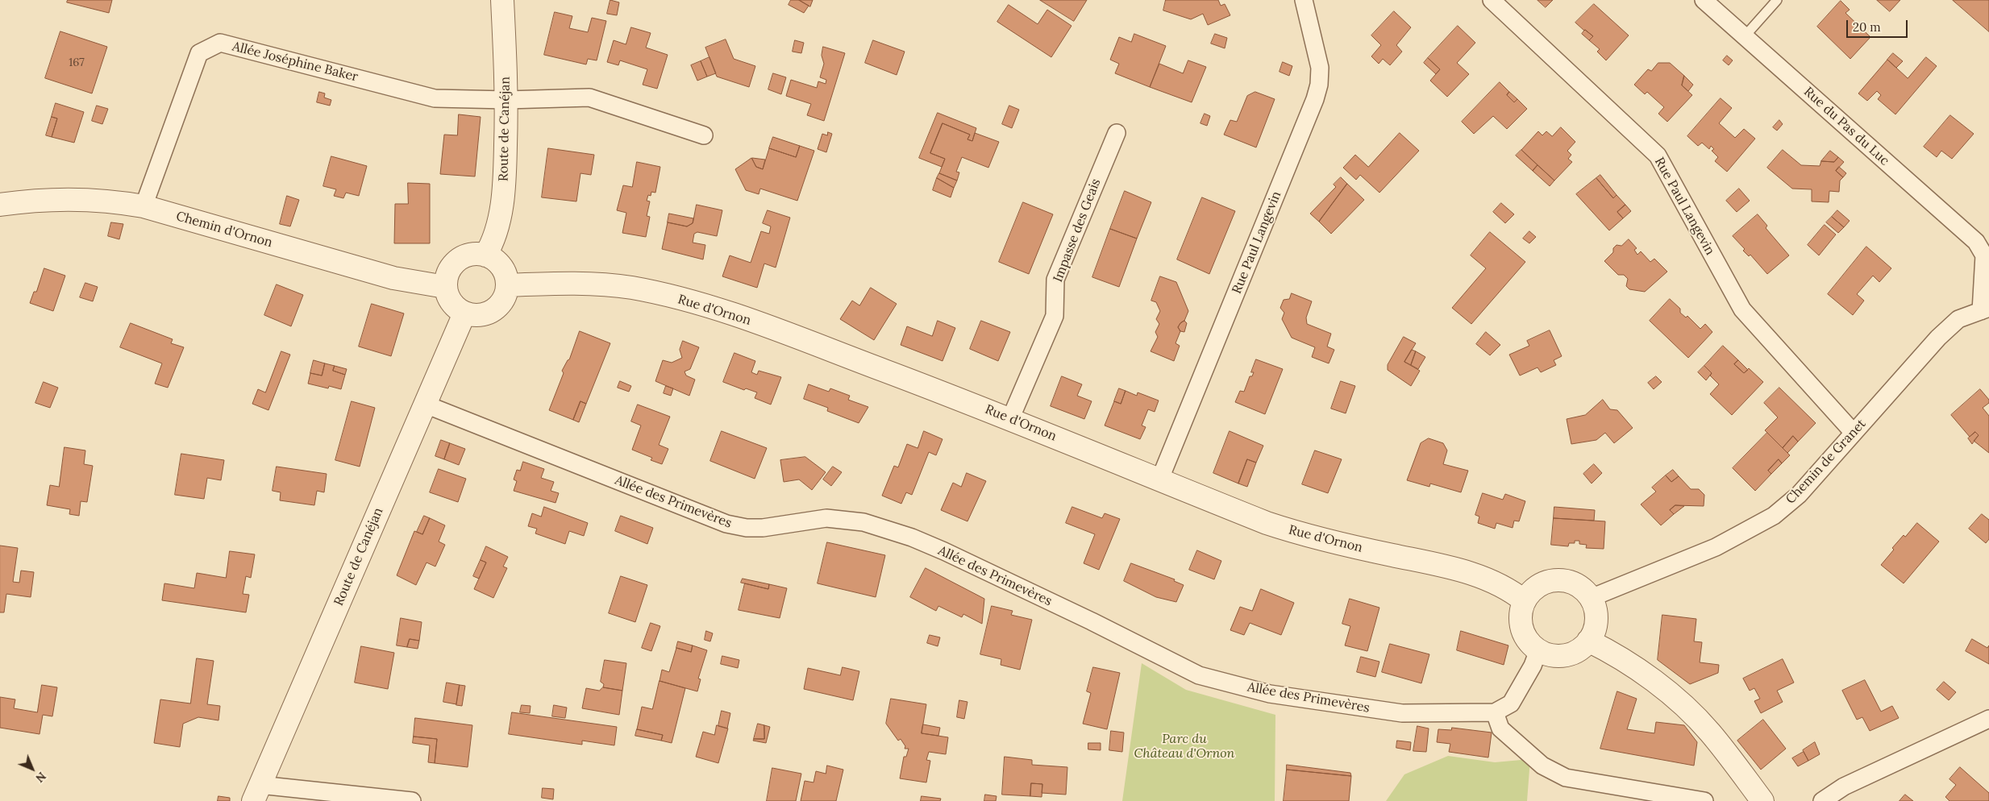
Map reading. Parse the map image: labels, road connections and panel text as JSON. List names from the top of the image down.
{
  "streets": {
    "street": [
      "Allée Joséphine Baker",
      "Rue du Pas du Luc",
      "Route de Canéjan",
      "Rue Paul Langevin",
      "Chemin d'Ornon",
      "Impasse des Geais",
      "Rue d'Ornon",
      "Chemin de Granet",
      "Allée des Primevères"
    ]
  },
  "crossings": [
    ["Allée Joséphine Baker", "Route de Canéjan"],
    ["Allée Joséphine Baker", "Chemin d'Ornon"],
    ["Route de Canéjan", "Chemin d'Ornon"],
    ["Route de Canéjan", "Rue d'Ornon"],
    ["Route de Canéjan", "Allée des Primevères"],
    ["Rue Paul Langevin", "Rue d'Ornon"],
    ["Rue Paul Langevin", "Chemin de Granet"],
    ["Chemin d'Ornon", "Rue d'Ornon"],
    ["Impasse des Geais", "Rue d'Ornon"],
    ["Rue d'Ornon", "Chemin de Granet"]
  ],
  "parks": ["Parc du Château d'Ornon"],
  "house_numbers": ["167"],
  "scale_bar": "20 m",
  "north": "bottom right"
}
